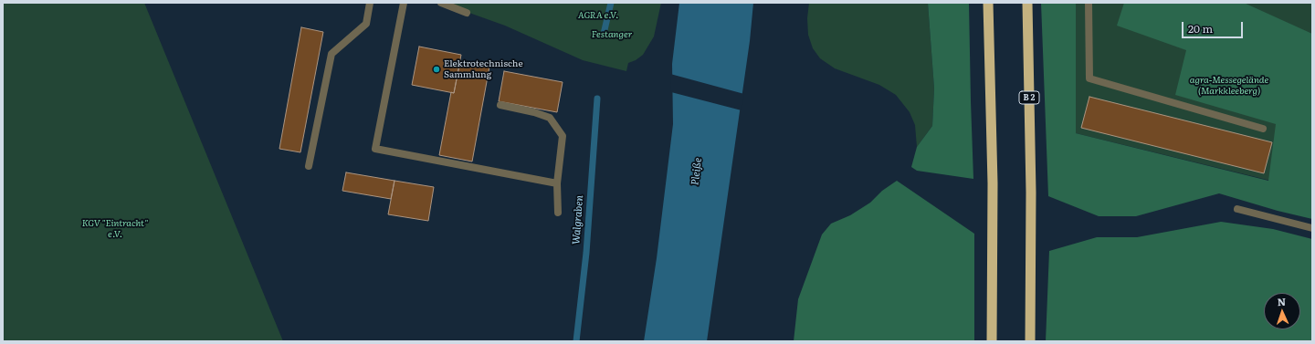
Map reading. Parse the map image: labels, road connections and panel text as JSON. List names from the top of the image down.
{
  "streets": {
    "highway": ["B 2"]
  },
  "water": ["Pleiße", "Walgraben"],
  "parks": [
    "AGRA e.V.",
    "Festanger",
    "agra-Messegelände (Markkleeberg)",
    "KGV \"Eintracht\" e.V."
  ],
  "places": ["Elektrotechnische Sammlung"],
  "scale_bar": "20 m",
  "north": "top"
}
